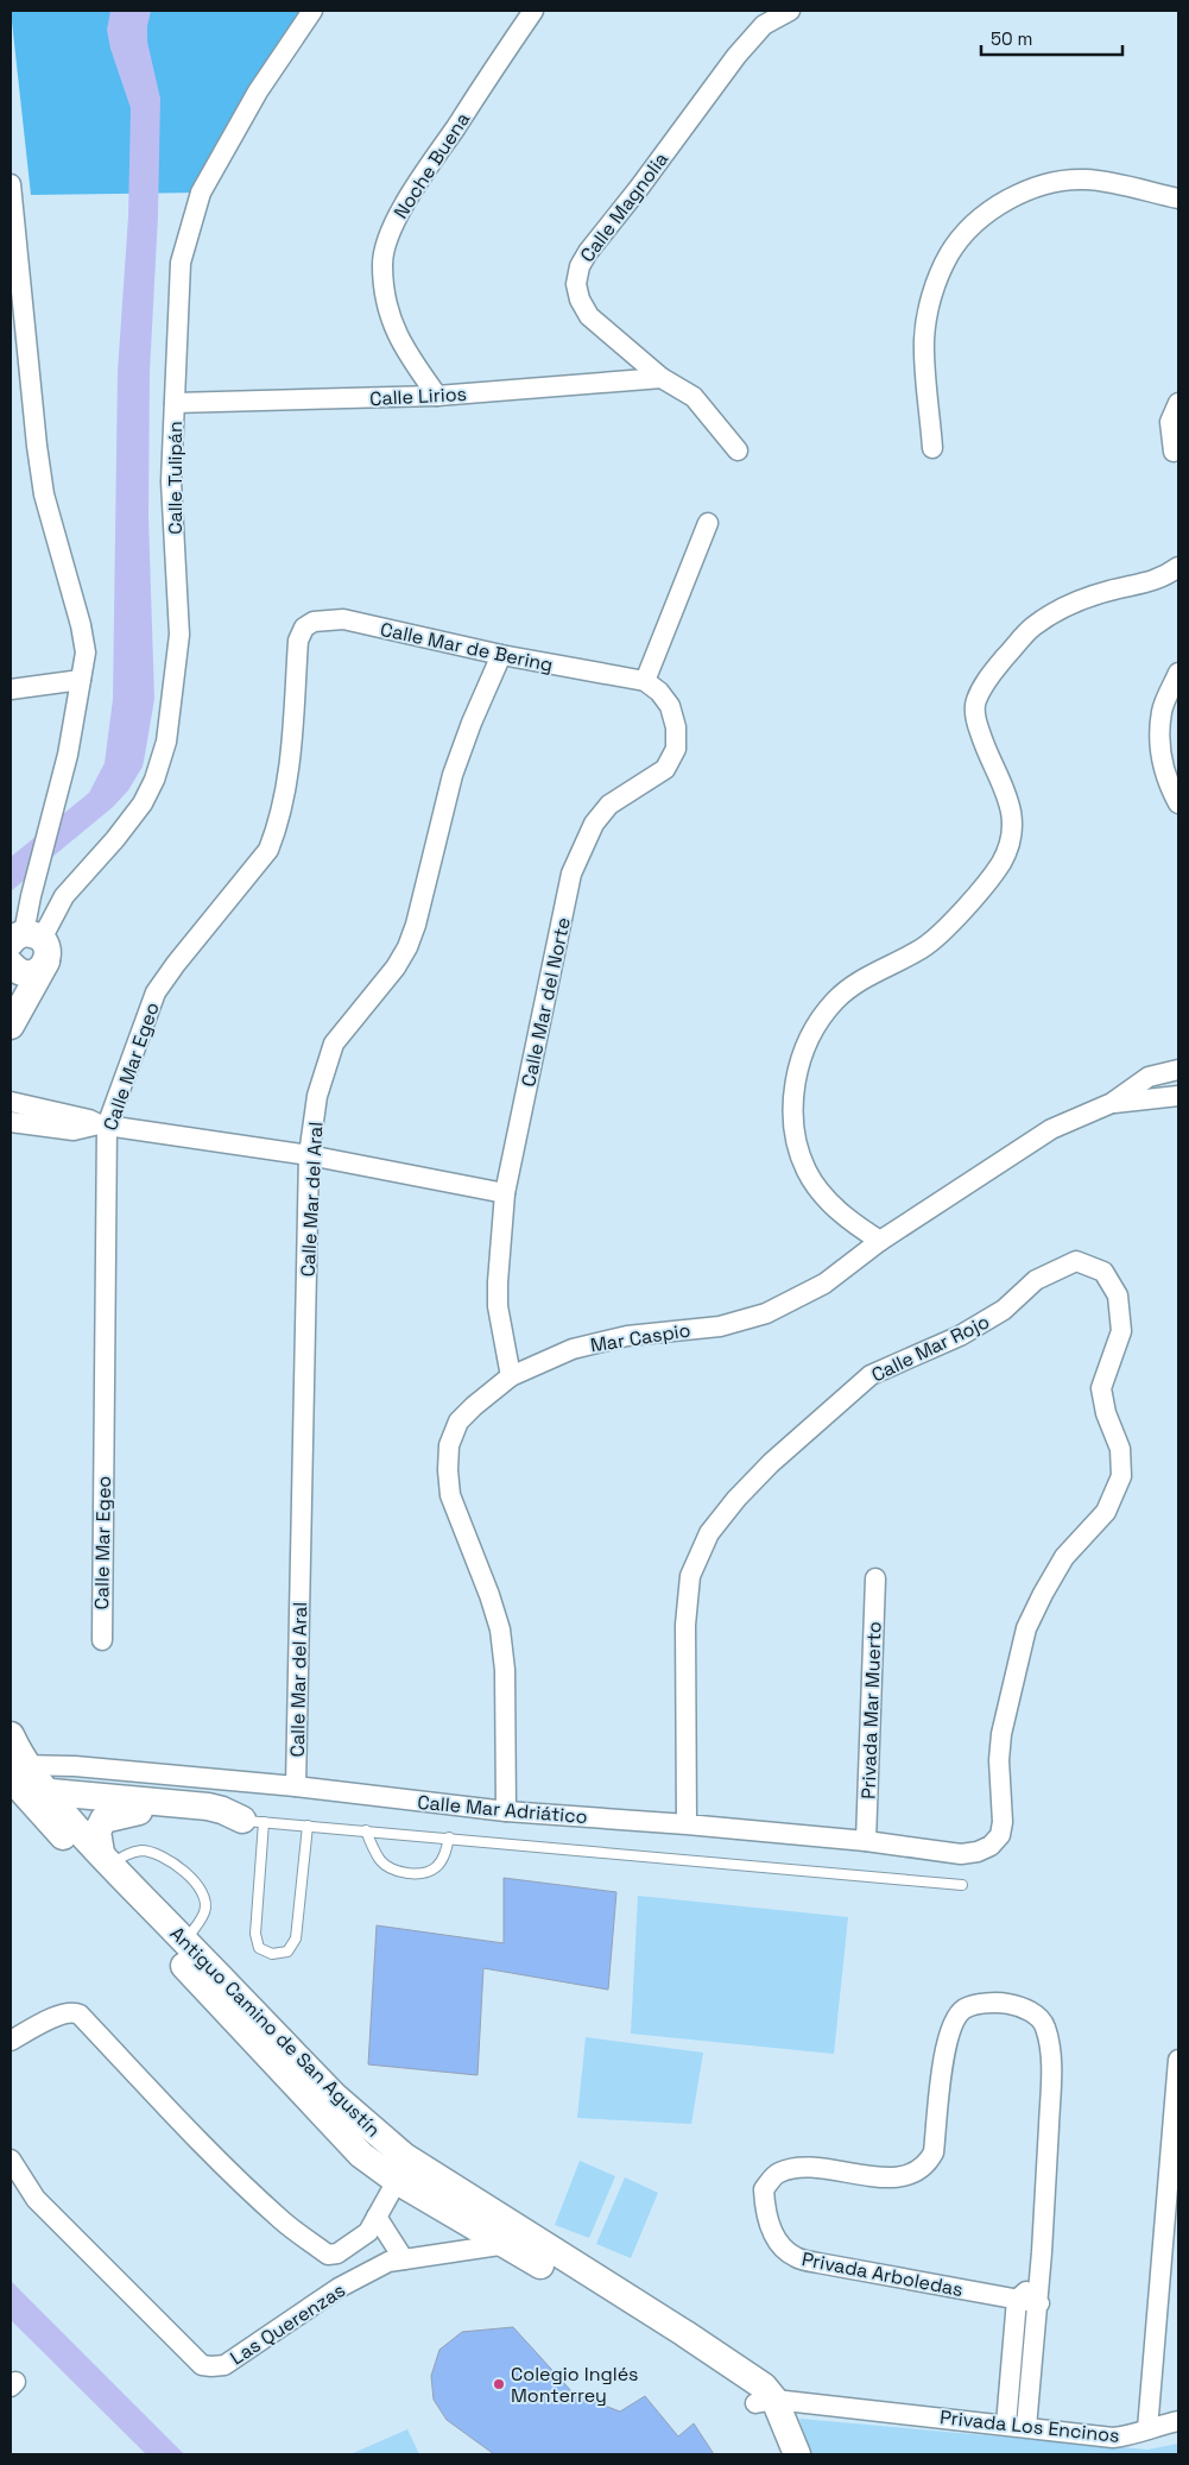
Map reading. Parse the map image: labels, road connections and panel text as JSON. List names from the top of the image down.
{
  "streets": {
    "street": [
      "Noche Buena",
      "Calle Magnolia",
      "Calle Lirios",
      "Calle Tulipán",
      "Calle Mar de Bering",
      "Calle Mar del Norte",
      "Calle Mar Egeo",
      "Calle Mar del Aral",
      "Mar Caspio",
      "Calle Mar Rojo",
      "Privada Mar Muerto",
      "Calle Mar Adriático",
      "Antiguo Camino de San Agustín",
      "Privada Arboledas",
      "Las Querenzas",
      "Privada Los Encinos"
    ]
  },
  "crossings": [
    ["Noche Buena", "Calle Lirios"],
    ["Calle Magnolia", "Calle Lirios"],
    ["Calle Lirios", "Calle Tulipán"],
    ["Calle Mar de Bering", "Calle Mar del Norte"],
    ["Calle Mar de Bering", "Calle Mar Egeo"],
    ["Calle Mar de Bering", "Calle Mar del Aral"],
    ["Calle Mar del Norte", "Mar Caspio"],
    ["Calle Mar del Aral", "Calle Mar Adriático"],
    ["Mar Caspio", "Calle Mar Adriático"],
    ["Calle Mar Rojo", "Calle Mar Adriático"],
    ["Privada Mar Muerto", "Calle Mar Adriático"],
    ["Calle Mar Adriático", "Antiguo Camino de San Agustín"],
    ["Antiguo Camino de San Agustín", "Las Querenzas"],
    ["Antiguo Camino de San Agustín", "Privada Los Encinos"],
    ["Privada Arboledas", "Privada Los Encinos"]
  ],
  "places": ["Colegio Inglés Monterrey"],
  "scale_bar": "50 m"
}
